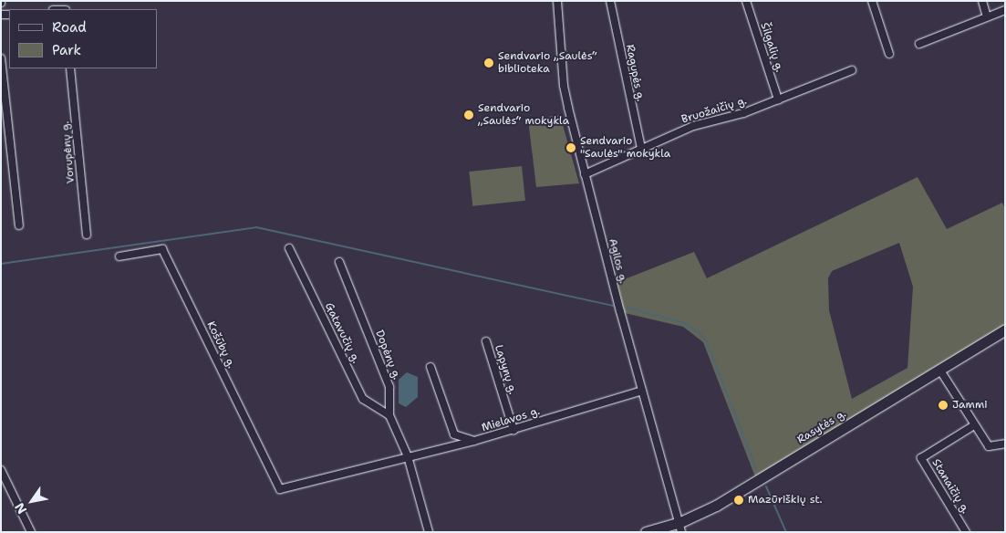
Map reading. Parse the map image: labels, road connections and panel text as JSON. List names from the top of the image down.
{
  "streets": {
    "main road": ["Rasytės g."],
    "street": [
      "Šilgalių g.",
      "Ragupės g.",
      "Bruožaičių g.",
      "Vorupėnų g.",
      "Agilos g.",
      "Gatavučių g.",
      "Košūbų g.",
      "Dopėnų g.",
      "Lapynų g.",
      "Mielavos g.",
      "Stanaičių g."
    ]
  },
  "crossings": [
    ["Šilgalių g.", "Bruožaičių g."],
    ["Ragupės g.", "Bruožaičių g."],
    ["Bruožaičių g.", "Agilos g."],
    ["Agilos g.", "Mielavos g."],
    ["Agilos g.", "Rasytės g."],
    ["Gatavučių g.", "Dopėnų g."],
    ["Košūbų g.", "Dopėnų g."],
    ["Lapynų g.", "Mielavos g."]
  ],
  "places": [
    "Sendvario „Saulės“ biblioteka",
    "Sendvario „Saulės“ mokykla",
    "Sendvario \"Saulės\" mokykla",
    "Jammi",
    "Mazūriškių st."
  ],
  "legend": ["Road", "Park"],
  "north": "bottom left"
}
